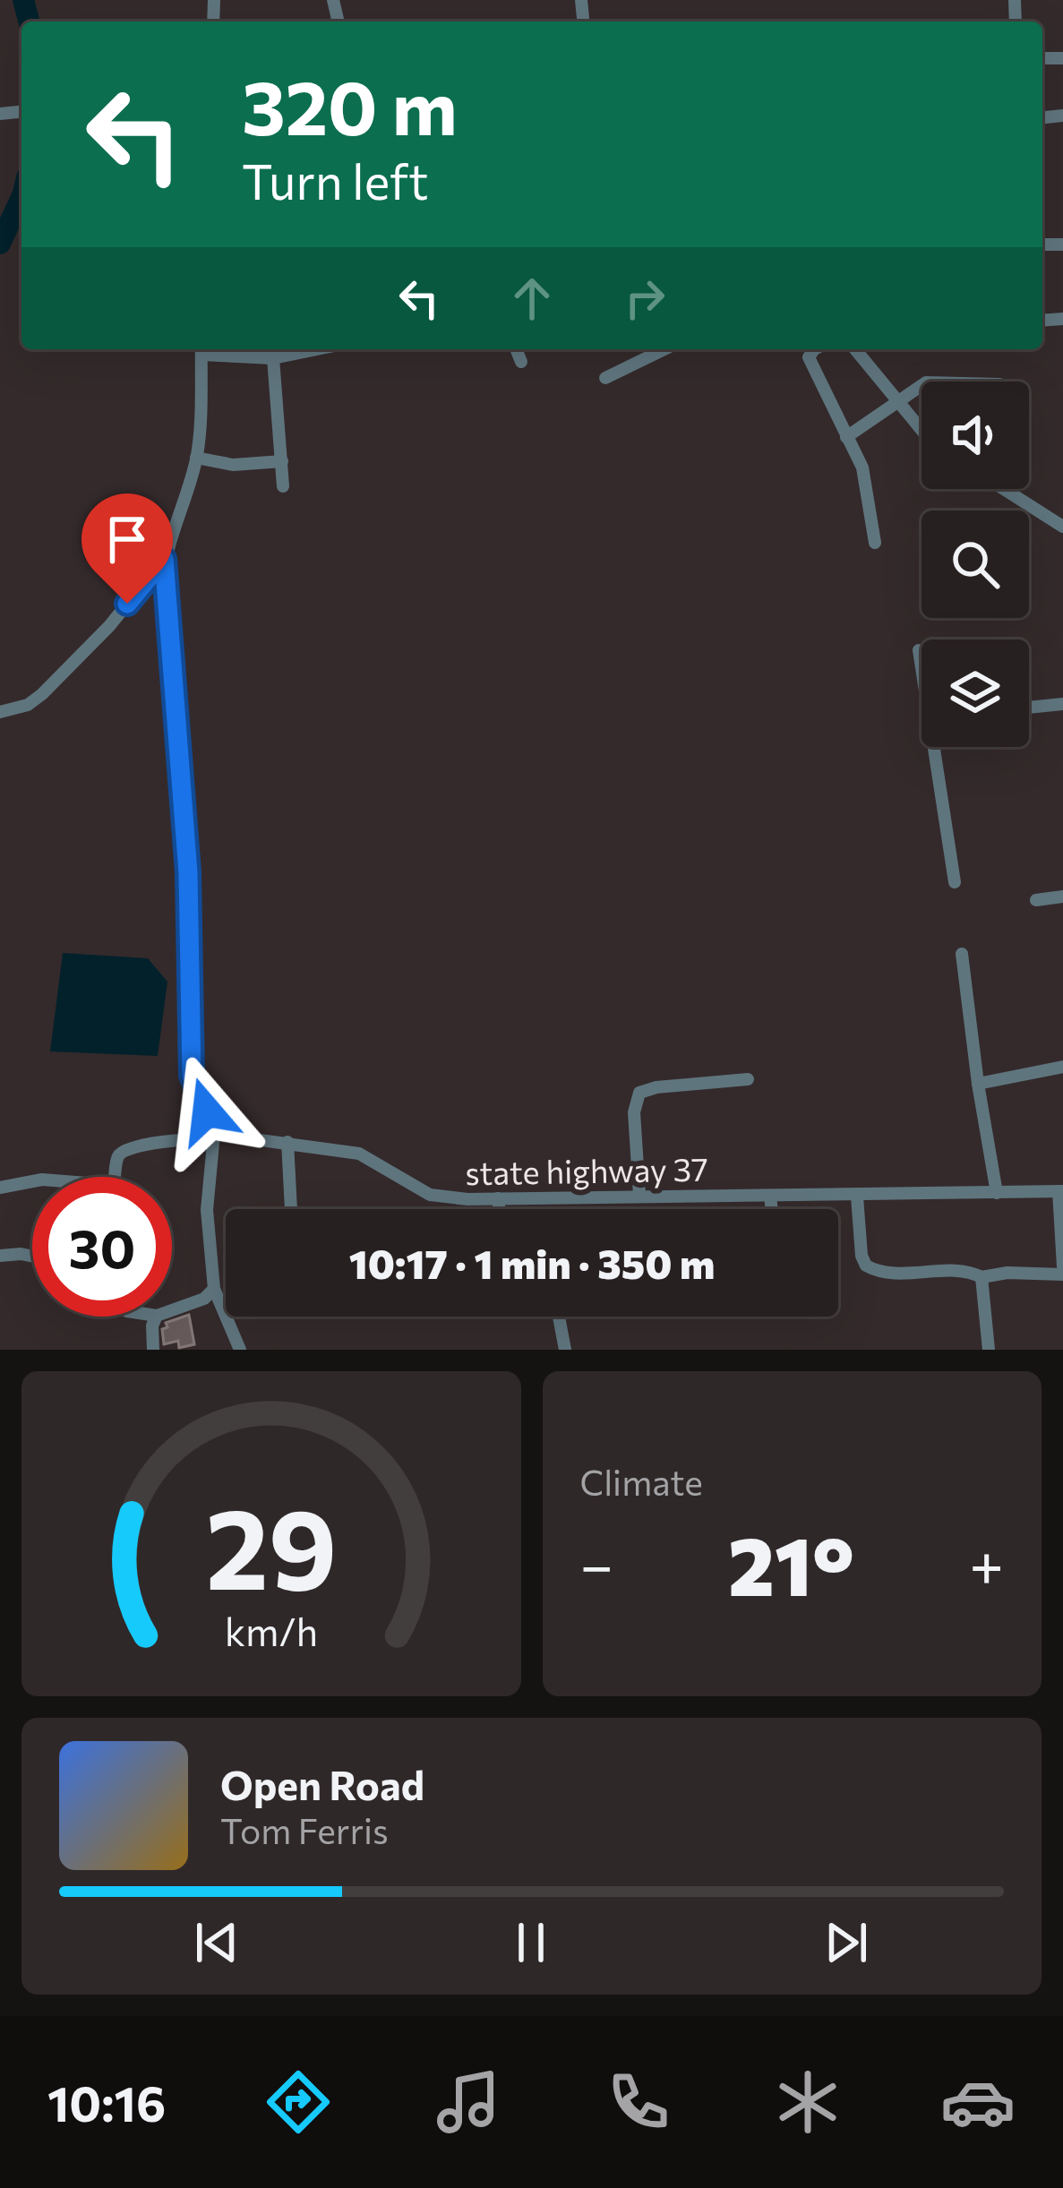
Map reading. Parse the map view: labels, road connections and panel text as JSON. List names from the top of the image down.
{
  "streets": {
    "street": ["state highway 37"]
  },
  "page": {
    "turn": ["320 m", "Turn left"],
    "limit": "30",
    "trip": "10:17 · 1 min · 350 m",
    "tile": "Climate",
    "heat": ["−", "21°", "+"],
    "song": ["Open Road", "Tom Ferris"],
    "tabs": "10:16",
    "gauge": ["29", "km/h"]
  }
}
